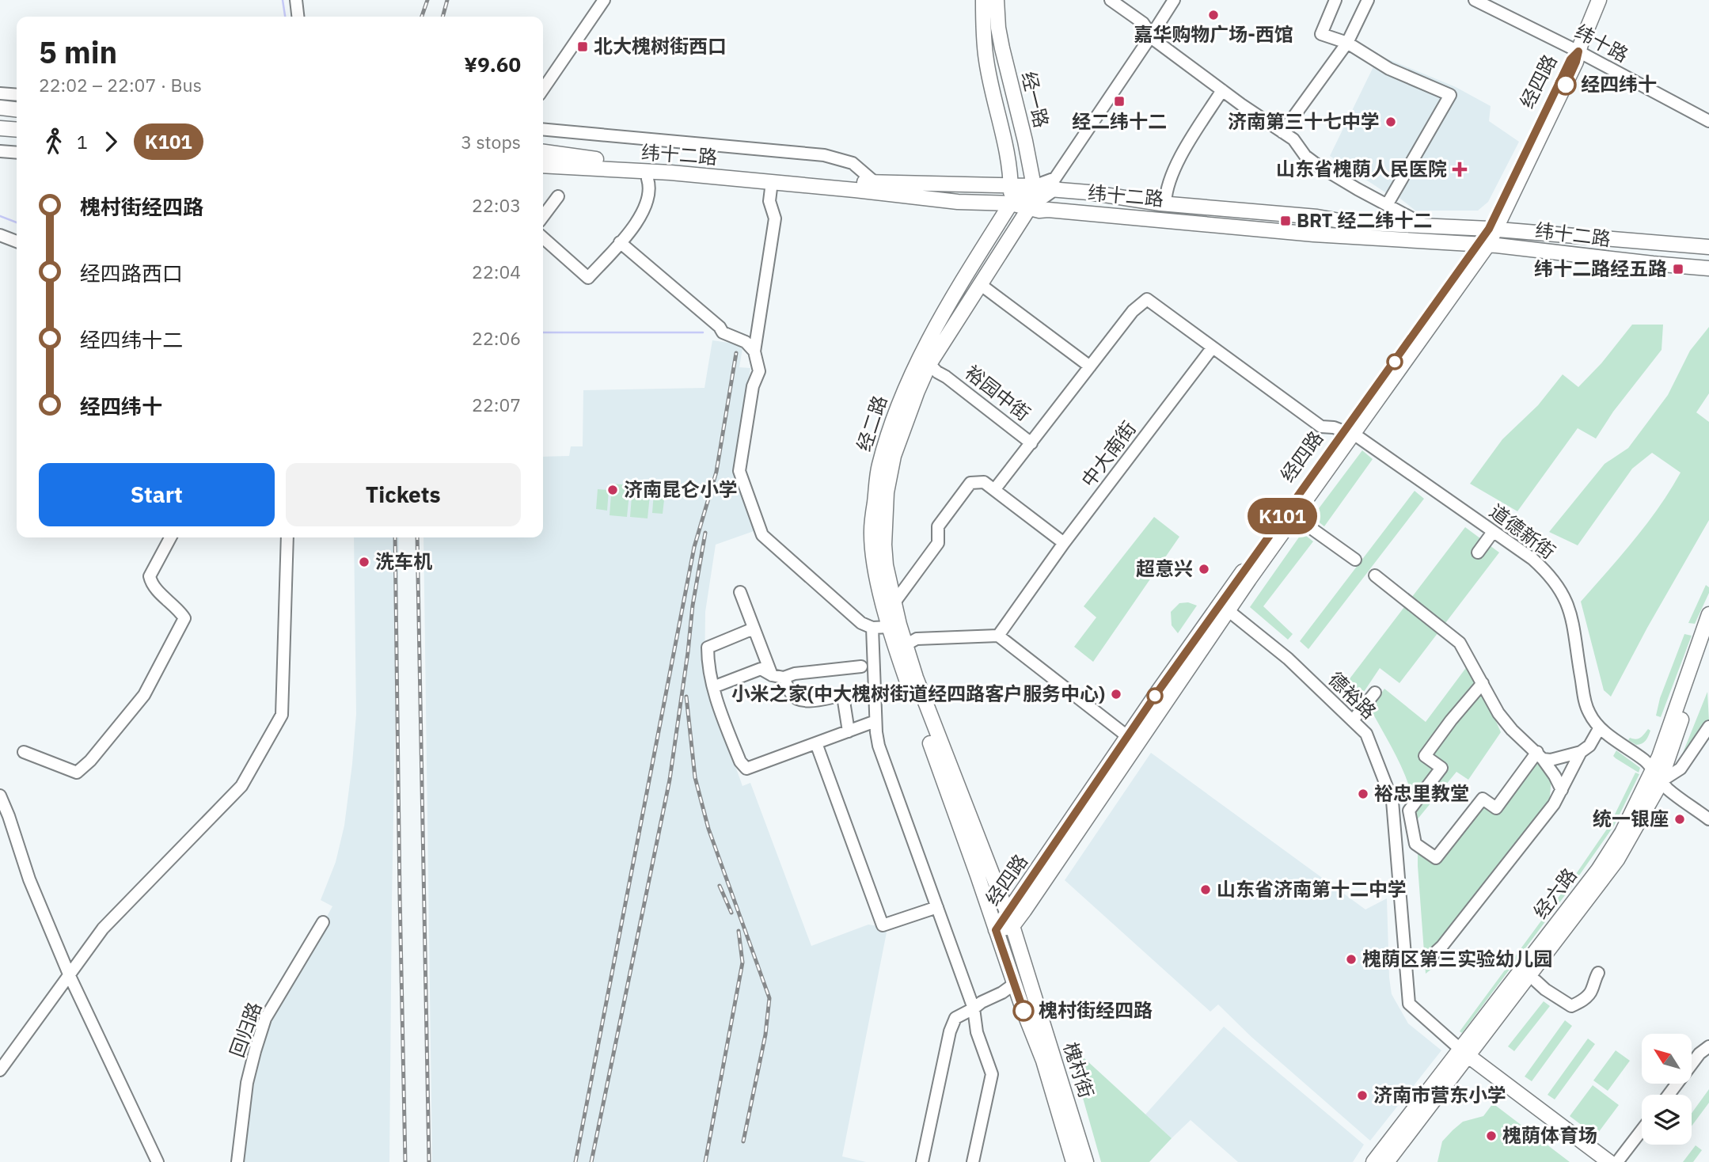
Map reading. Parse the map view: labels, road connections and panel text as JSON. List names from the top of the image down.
{
  "streets": {
    "main road": [
      "经四路",
      "经一路",
      "纬十二路",
      "经二路",
      "经六路",
      "槐村街"
    ],
    "street": [
      "纬十路",
      "裕园中街",
      "中大南街",
      "道德新街",
      "德裕路",
      "回归路"
    ]
  },
  "crossings": [
    ["纬十路", "经四路"],
    ["经四路", "纬十二路"],
    ["经四路", "经二路"],
    ["经四路", "道德新街"],
    ["经四路", "德裕路"],
    ["经四路", "槐村街"],
    ["经一路", "纬十二路"],
    ["经一路", "经二路"],
    ["纬十二路", "经二路"],
    ["裕园中街", "经二路"],
    ["经二路", "槐村街"],
    ["道德新街", "经六路"],
    ["德裕路", "经六路"]
  ],
  "places": {
    "other": [
      "嘉华购物广场-西馆",
      "经四纬十",
      "济南第三十七中学",
      "济南昆仑小学",
      "洗车机",
      "超意兴",
      "小米之家(中大槐树街道经四路客户服务中心)",
      "裕忠里教堂",
      "统一银座",
      "山东省济南第十二中学",
      "槐荫区第三实验幼儿园",
      "槐村街经四路",
      "济南市营东小学",
      "槐荫体育场"
    ],
    "transit": [
      "北大槐树街西口",
      "经二纬十二",
      "BRT 经二纬十二",
      "纬十二路经五路"
    ],
    "health": ["山东省槐荫人民医院"]
  },
  "lines": ["bus line K101"],
  "north": "top left",
  "page": {
    "on_map": "K101",
    "heading": ["5 min", "22:02 – 22:07 · Bus", "¥9.60"],
    "legs": ["1", "K101", "3 stops"],
    "list": [
      {
        "name": "槐村街经四路",
        "value": "22:03"
      },
      {
        "name": "经四路西口",
        "value": "22:04"
      },
      {
        "name": "经四纬十二",
        "value": "22:06"
      },
      {
        "name": "经四纬十",
        "value": "22:07"
      }
    ],
    "buttons": ["Start", "Tickets"]
  }
}
